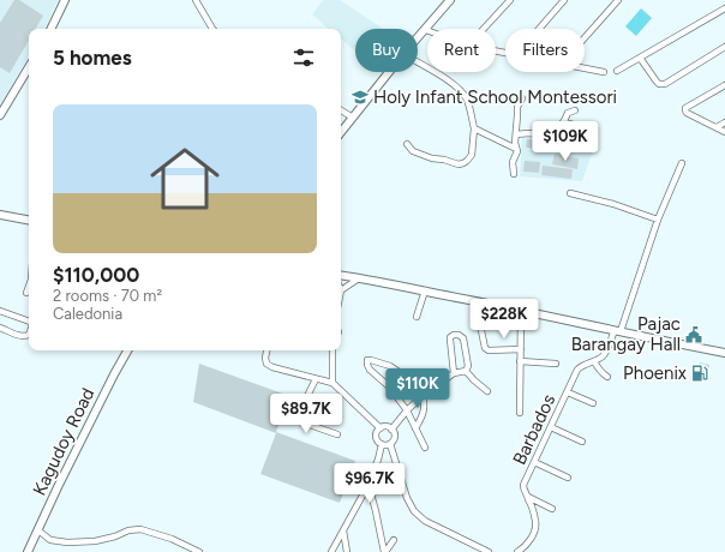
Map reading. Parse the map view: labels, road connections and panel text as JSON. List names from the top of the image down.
{
  "streets": {
    "street": ["Barbados", "Kagudoy Road"]
  },
  "places": {
    "school or university": ["Holy Infant School Montessori"],
    "public building": ["Pajac Barangay Hall"],
    "fuel station": ["Phoenix"]
  },
  "page": {
    "chip": ["Buy", "Rent", "Filters"],
    "heading": "5 homes",
    "list": [
      {
        "name": "$110,000",
        "note": "2 rooms · 70 m² · Caledonia"
      }
    ],
    "price": [
      "$109K",
      "$228K",
      "$110K",
      "$89.7K",
      "$96.7K"
    ]
  }
}
